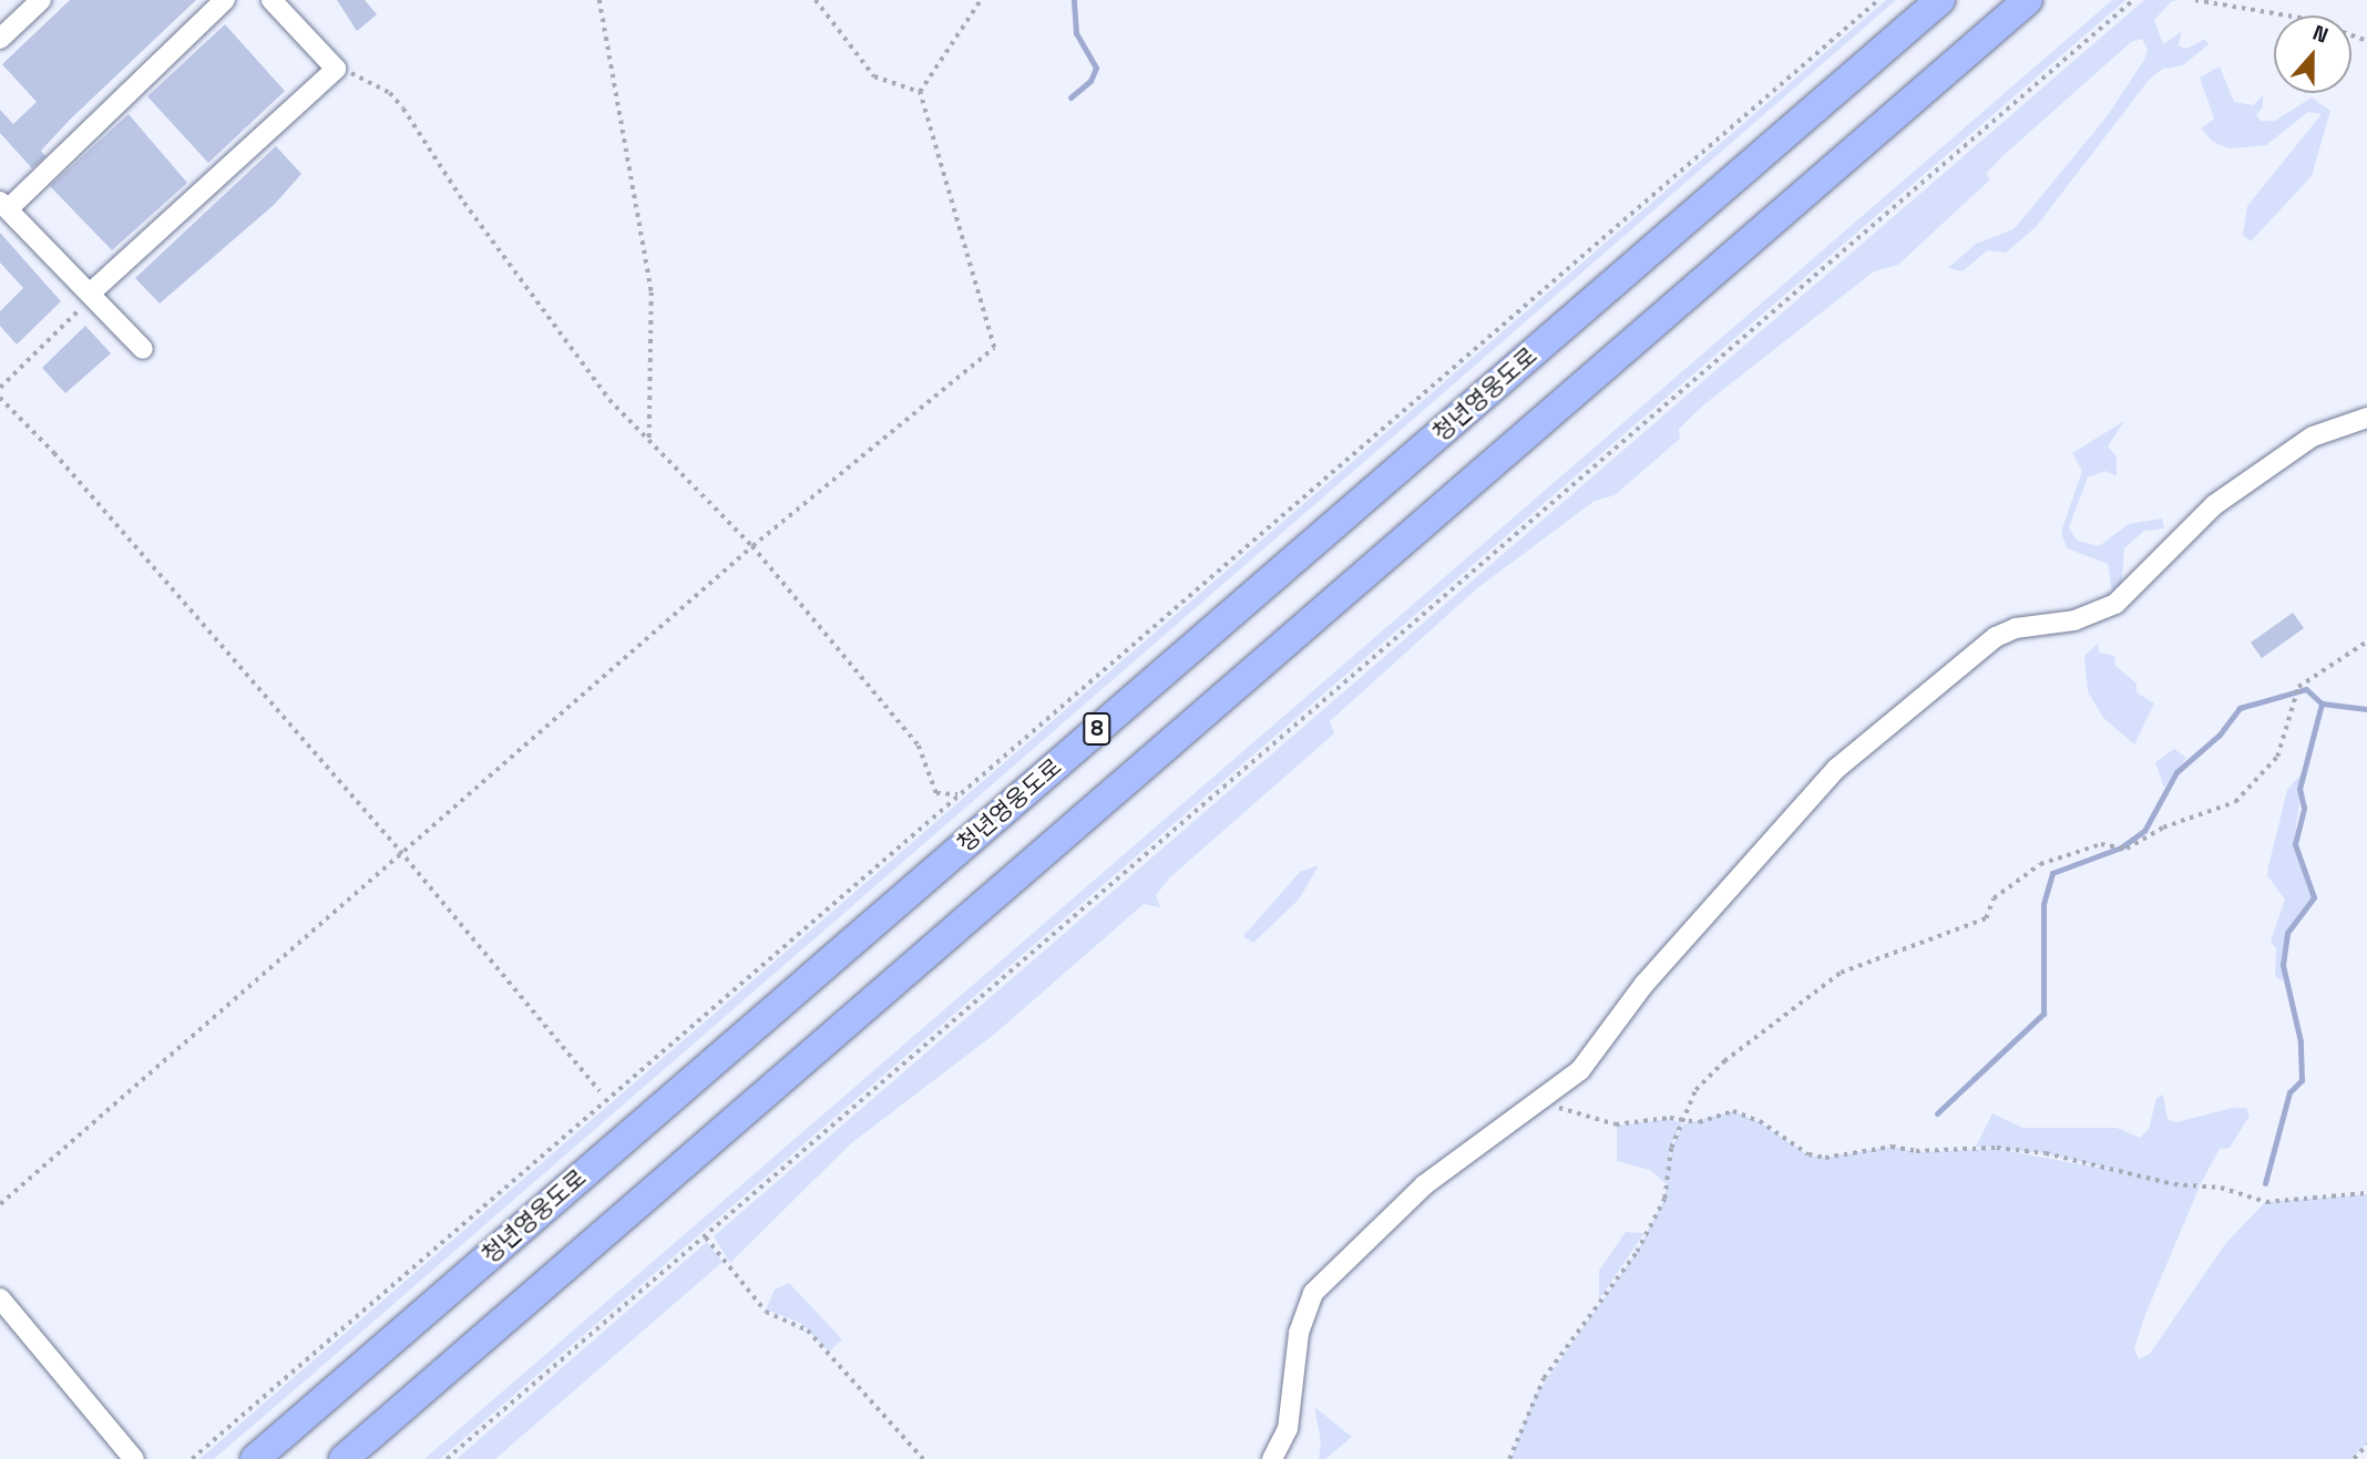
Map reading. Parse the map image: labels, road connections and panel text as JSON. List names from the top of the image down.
{
  "streets": {
    "highway": ["청년영웅도로", "8"]
  },
  "north": "top"
}
